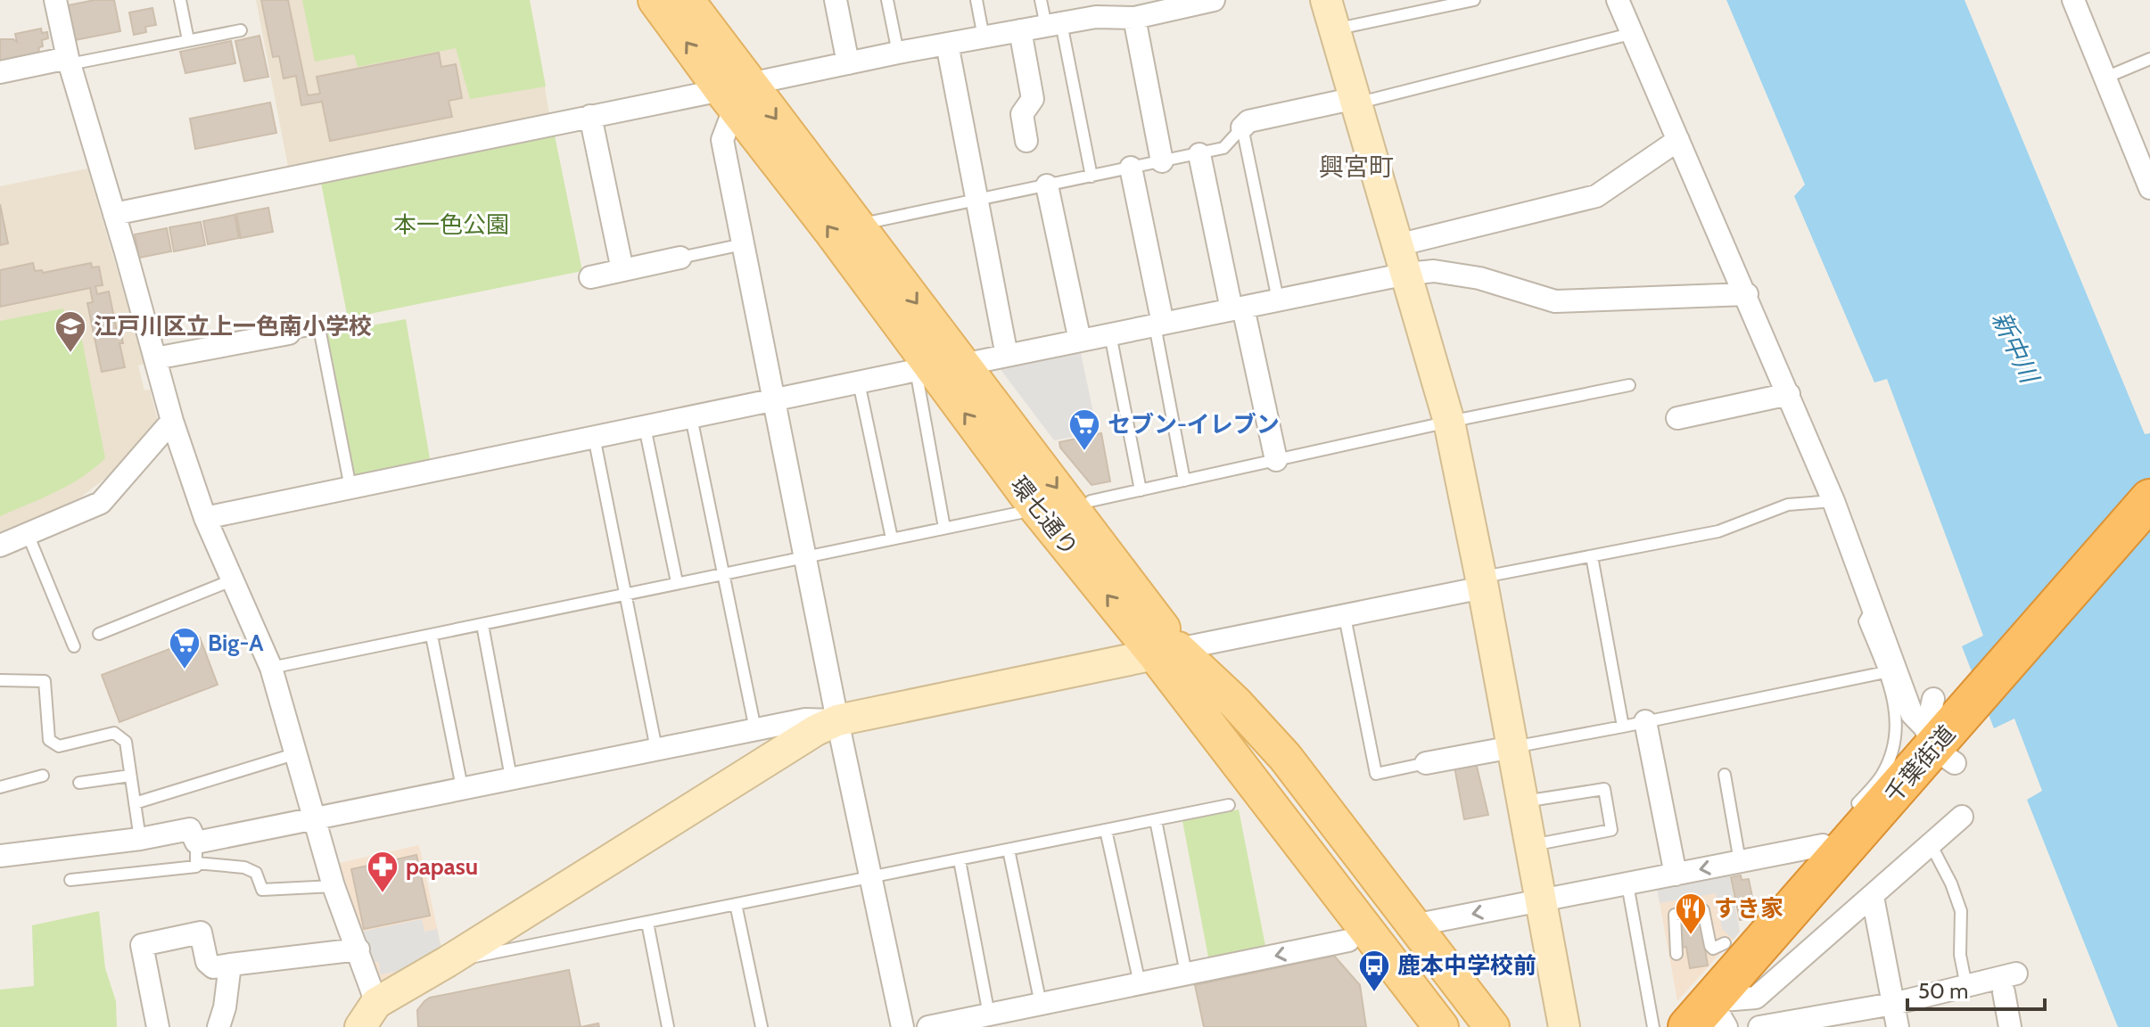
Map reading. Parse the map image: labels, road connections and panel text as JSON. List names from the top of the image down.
{
  "streets": {
    "highway": ["千葉街道"],
    "main road": ["環七通り"]
  },
  "districts": ["興宮町"],
  "water": ["新中川"],
  "parks": ["本一色公園"],
  "places": {
    "school or university": ["江戸川区立上一色南小学校"],
    "supermarket": ["セブン-イレブン", "Big-A"],
    "pharmacy": ["papasu"],
    "restaurant": ["すき家"],
    "bus stop": ["鹿本中学校前"]
  },
  "scale_bar": "50 m"
}
